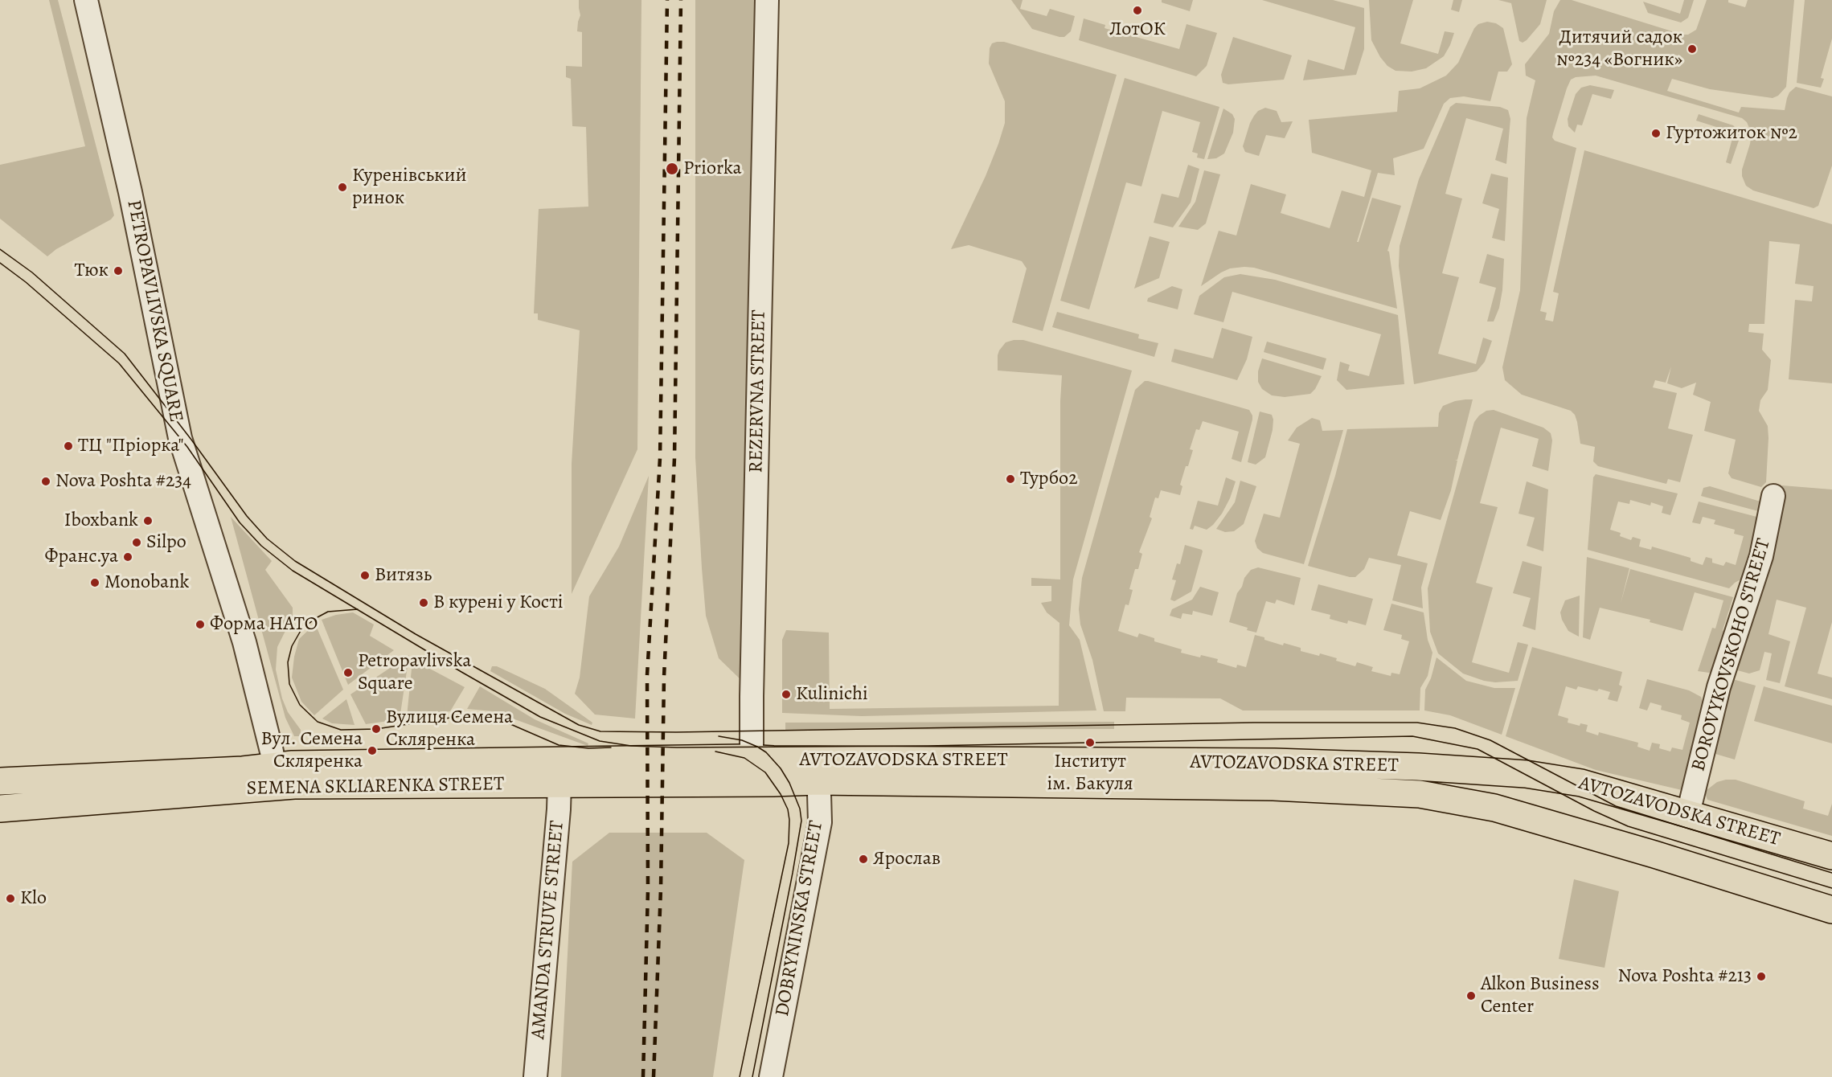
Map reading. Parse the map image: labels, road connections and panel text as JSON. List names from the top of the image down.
{
  "streets": {
    "main road": ["AVTOZAVODSKA STREET", "SEMENA SKLIARENKA STREET"],
    "street": [
      "PETROPAVLIVSKA SQUARE",
      "REZERVNA STREET",
      "BOROVYKOVSKOHO STREET",
      "DOBRYNINSKA STREET",
      "AMANDA STRUVE STREET"
    ]
  },
  "crossings": [
    ["PETROPAVLIVSKA SQUARE", "SEMENA SKLIARENKA STREET"],
    ["REZERVNA STREET", "AVTOZAVODSKA STREET"],
    ["REZERVNA STREET", "SEMENA SKLIARENKA STREET"],
    ["BOROVYKOVSKOHO STREET", "AVTOZAVODSKA STREET"],
    ["AVTOZAVODSKA STREET", "SEMENA SKLIARENKA STREET"],
    ["AVTOZAVODSKA STREET", "DOBRYNINSKA STREET"],
    ["SEMENA SKLIARENKA STREET", "AMANDA STRUVE STREET"]
  ],
  "places": [
    "ЛотОК",
    "Дитячий садок №234 «Вогник»",
    "Гуртожиток №2",
    "Priorka",
    "Куренівський ринок",
    "Тюк",
    "ТЦ \"Пріорка\"",
    "Турбо2",
    "Nova Poshta #234",
    "Iboxbank",
    "Silpo",
    "Франс.уа",
    "Витязь",
    "Monobank",
    "В курені у Кості",
    "Форма НАТО",
    "Petropavlivska Square",
    "Kulinichi",
    "Вулиця Семена Скляренка",
    "Інститут ім. Бакуля",
    "Вул. Семена Скляренка",
    "Ярослав",
    "Klo",
    "Nova Poshta #213",
    "Alkon Business Center"
  ]
}
